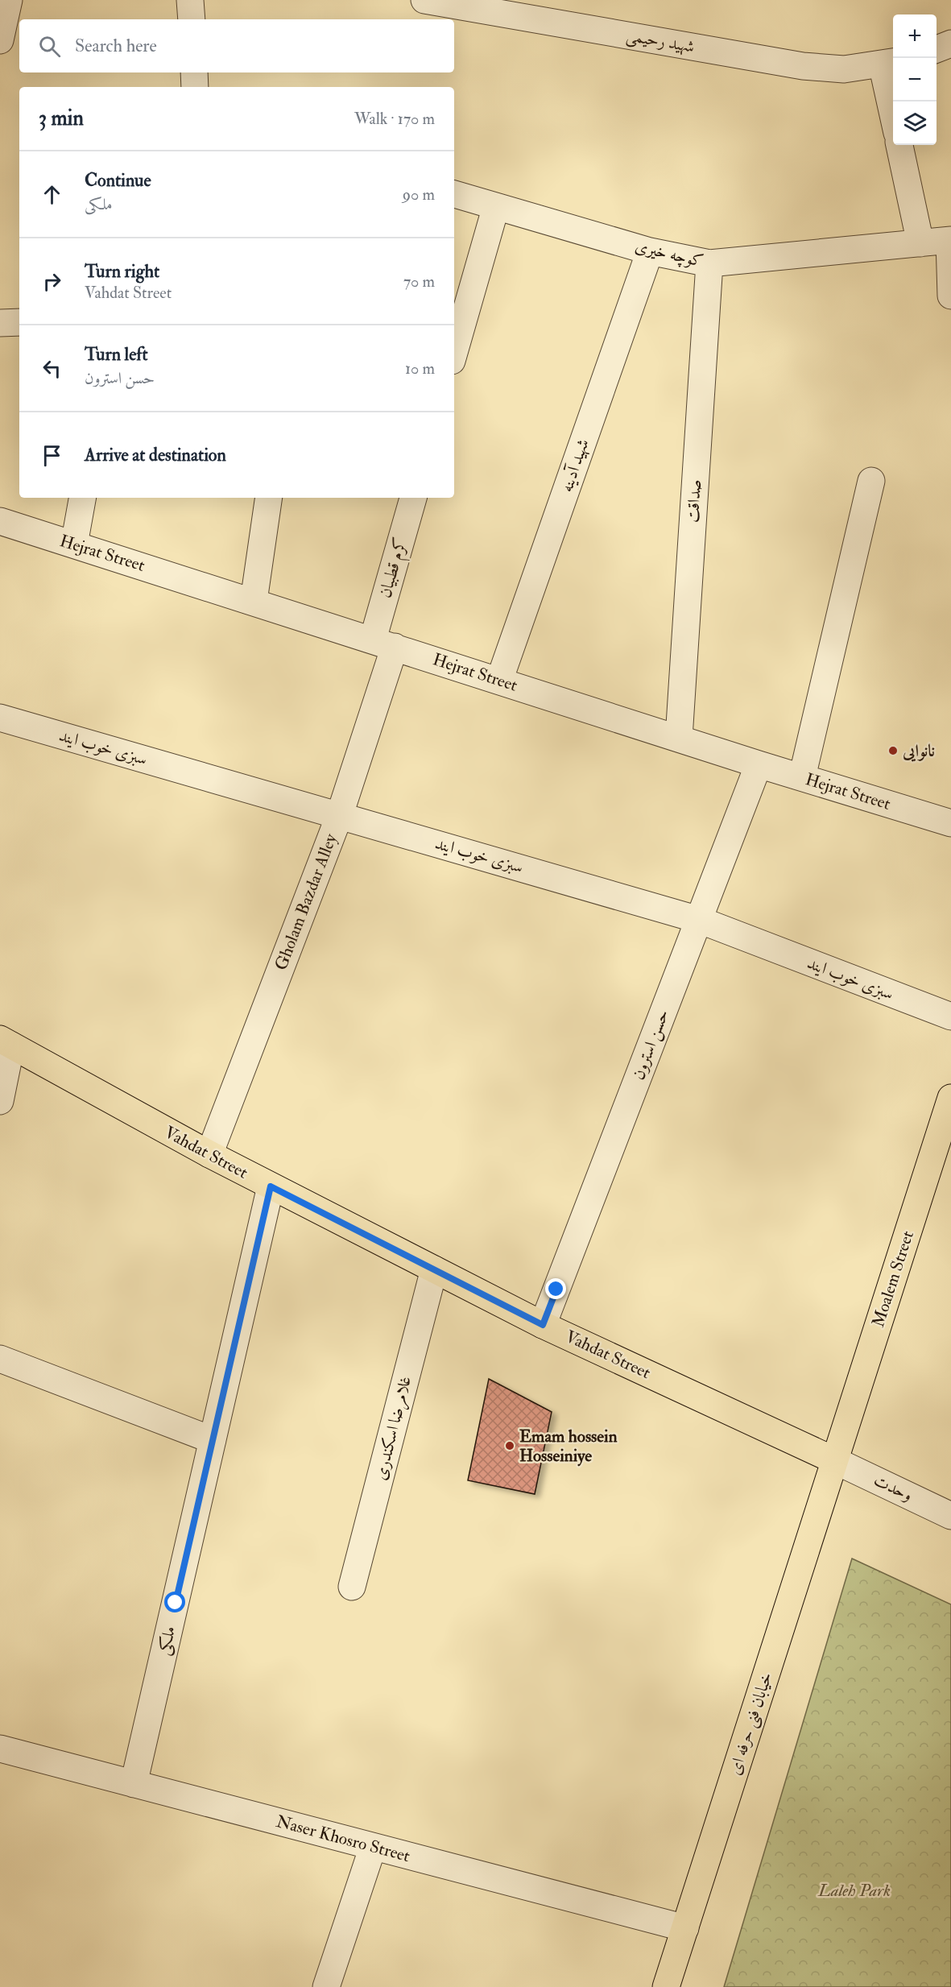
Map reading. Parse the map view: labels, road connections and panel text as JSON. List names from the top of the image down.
{
  "streets": {
    "main road": ["Vahdat Street", "Moalem Street", "خیابان فنی حرفه ای"],
    "street": [
      "شهید رحیمی",
      "کوچه خیری",
      "شهید آدینه",
      "صداقت",
      "Hejrat Street",
      "کرم قطبیان",
      "سبزی خوب ایند",
      "Gholam Bazdar Alley",
      "حسن استرون",
      "غلامرضا اسکندری",
      "وحدت",
      "ملکی",
      "Naser Khosro Street"
    ]
  },
  "crossings": [
    ["کوچه خیری", "شهید آدینه"],
    ["کوچه خیری", "صداقت"],
    ["شهید آدینه", "Hejrat Street"],
    ["صداقت", "Hejrat Street"],
    ["Hejrat Street", "کرم قطبیان"],
    ["Hejrat Street", "Gholam Bazdar Alley"],
    ["Hejrat Street", "حسن استرون"],
    ["کرم قطبیان", "Gholam Bazdar Alley"],
    ["سبزی خوب ایند", "Gholam Bazdar Alley"],
    ["سبزی خوب ایند", "حسن استرون"],
    ["Gholam Bazdar Alley", "Vahdat Street"],
    ["حسن استرون", "Vahdat Street"],
    ["Vahdat Street", "Moalem Street"],
    ["Vahdat Street", "غلامرضا اسکندری"],
    ["Vahdat Street", "وحدت"],
    ["Vahdat Street", "ملکی"],
    ["Vahdat Street", "خیابان فنی حرفه ای"],
    ["Moalem Street", "وحدت"],
    ["Moalem Street", "خیابان فنی حرفه ای"],
    ["وحدت", "خیابان فنی حرفه ای"],
    ["ملکی", "Naser Khosro Street"],
    ["خیابان فنی حرفه ای", "Naser Khosro Street"]
  ],
  "parks": ["Laleh Park"],
  "places": ["نانوایی", "Emam hossein Hosseiniye"],
  "page": {
    "map_buttons": ["+", "−"],
    "search": "Search here",
    "heading": ["3 min", "Walk · 170 m"],
    "list": [
      ["Continue", "ملکی", "90 m"],
      ["Turn right", "Vahdat Street", "70 m"],
      ["Turn left", "حسن استرون", "10 m"],
      "Arrive at destination"
    ]
  }
}
